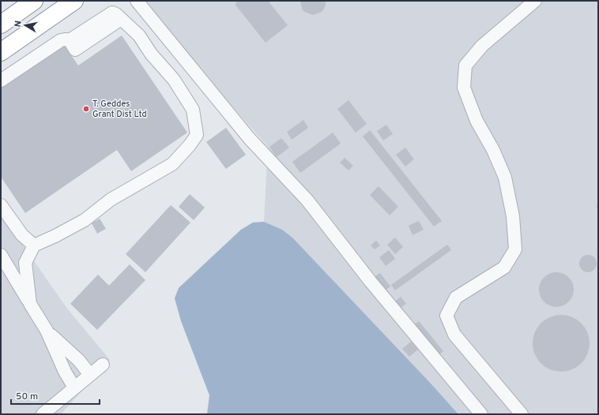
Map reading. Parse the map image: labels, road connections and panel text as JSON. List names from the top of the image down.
{
  "places": ["T. Geddes Grant Dist Ltd"],
  "scale_bar": "50 m",
  "north": "left"
}
